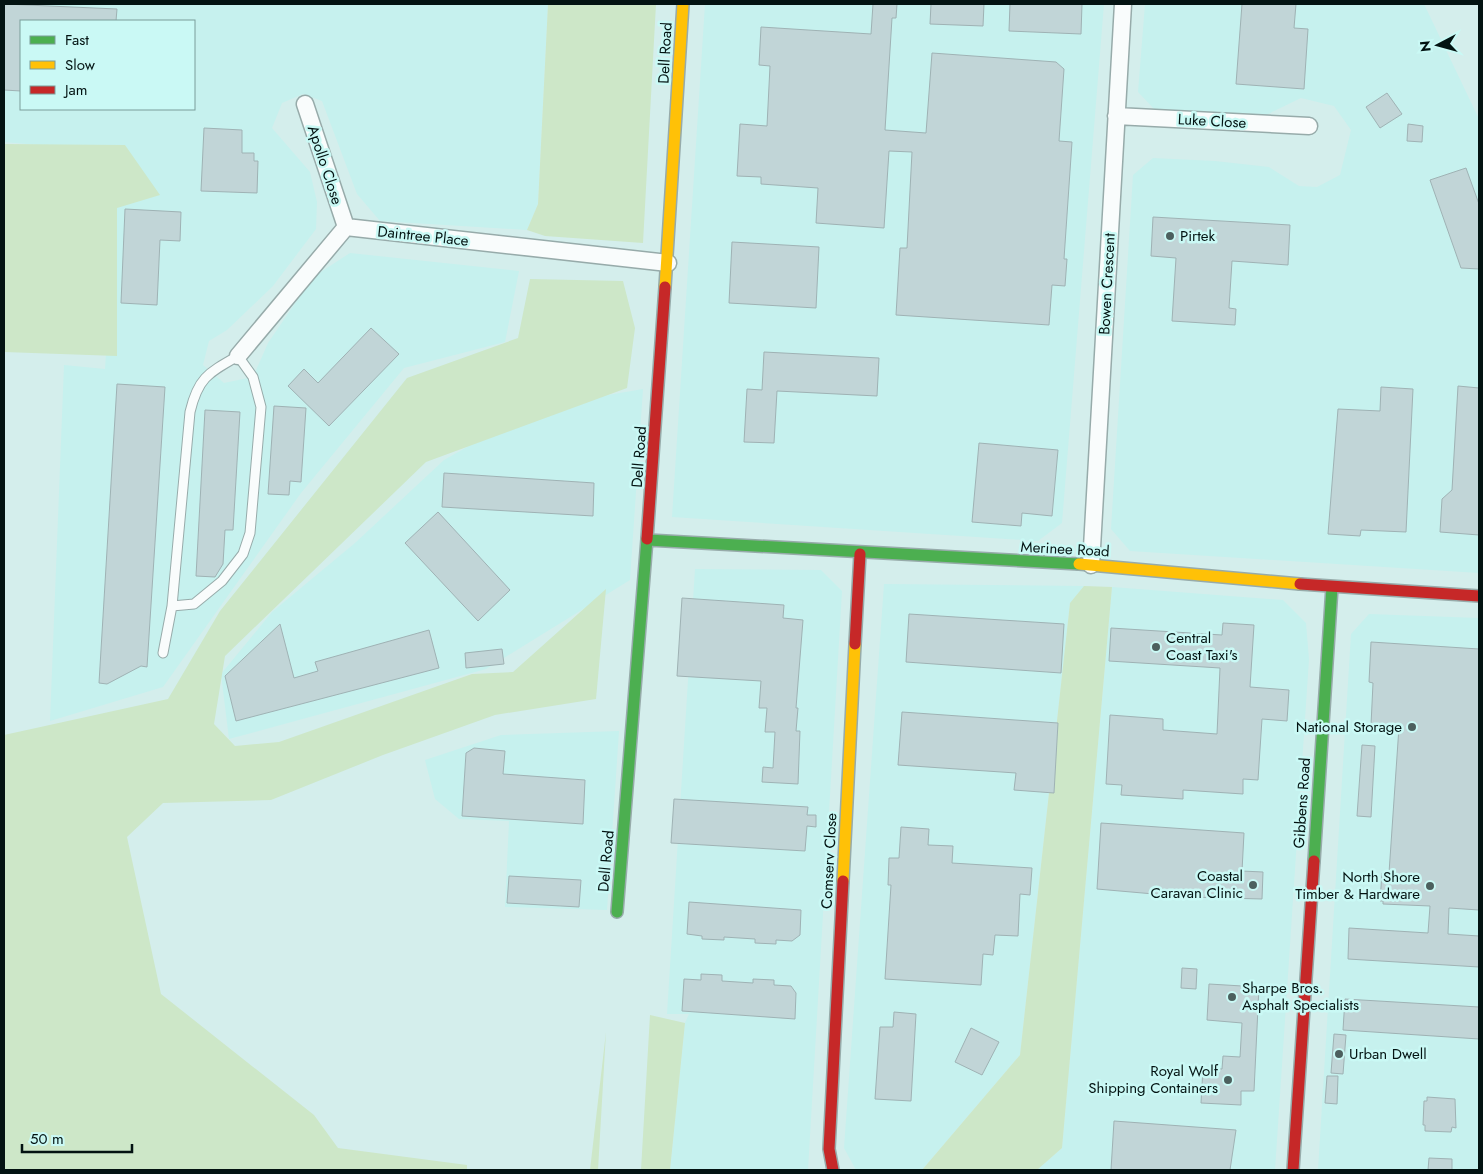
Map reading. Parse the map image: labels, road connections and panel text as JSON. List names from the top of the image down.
{
  "streets": {
    "street": [
      "Dell Road",
      "Luke Close",
      "Apollo Close",
      "Daintree Place",
      "Bowen Crescent",
      "Merinee Road",
      "Gibbens Road",
      "Comserv Close"
    ]
  },
  "crossings": [
    ["Dell Road", "Daintree Place"],
    ["Dell Road", "Merinee Road"],
    ["Luke Close", "Bowen Crescent"],
    ["Apollo Close", "Daintree Place"],
    ["Bowen Crescent", "Merinee Road"],
    ["Merinee Road", "Gibbens Road"],
    ["Merinee Road", "Comserv Close"]
  ],
  "places": [
    "Pirtek",
    "Central Coast Taxi's",
    "National Storage",
    "Coastal Caravan Clinic",
    "North Shore Timber & Hardware",
    "Sharpe Bros. Asphalt Specialists",
    "Urban Dwell",
    "Royal Wolf Shipping Containers"
  ],
  "legend": ["Fast", "Slow", "Jam"],
  "scale_bar": "50 m",
  "north": "left"
}
